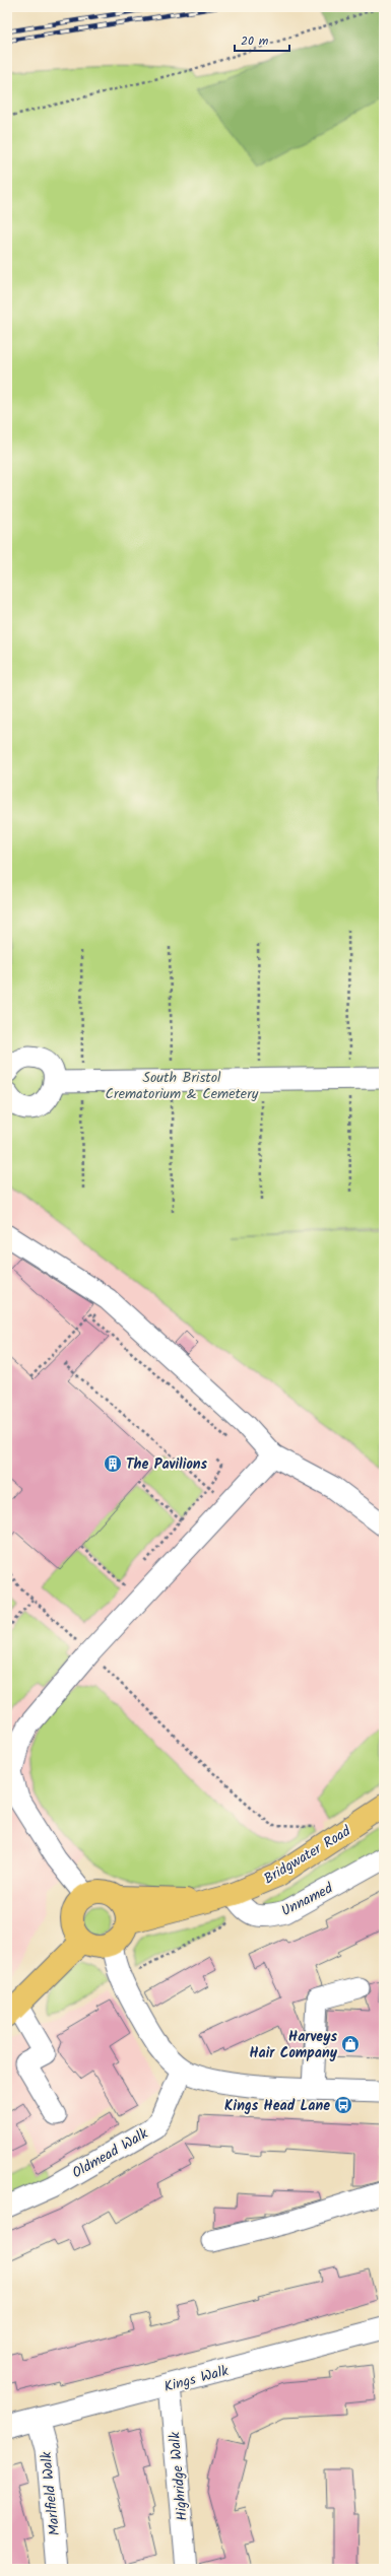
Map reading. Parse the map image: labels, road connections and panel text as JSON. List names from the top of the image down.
{
  "streets": {
    "highway": ["Bridgwater Road"],
    "street": [
      "Unnamed",
      "Oldmead Walk",
      "Kings Walk",
      "Highridge Walk",
      "Marlfield Walk"
    ]
  },
  "crossings": [
    ["Kings Walk", "Highridge Walk"],
    ["Kings Walk", "Marlfield Walk"]
  ],
  "parks": ["South Bristol Crematorium & Cemetery"],
  "places": {
    "building": ["The Pavilions"],
    "shop": ["Harveys Hair Company"],
    "bus stop": ["Kings Head Lane"]
  },
  "scale_bar": "20 m"
}
